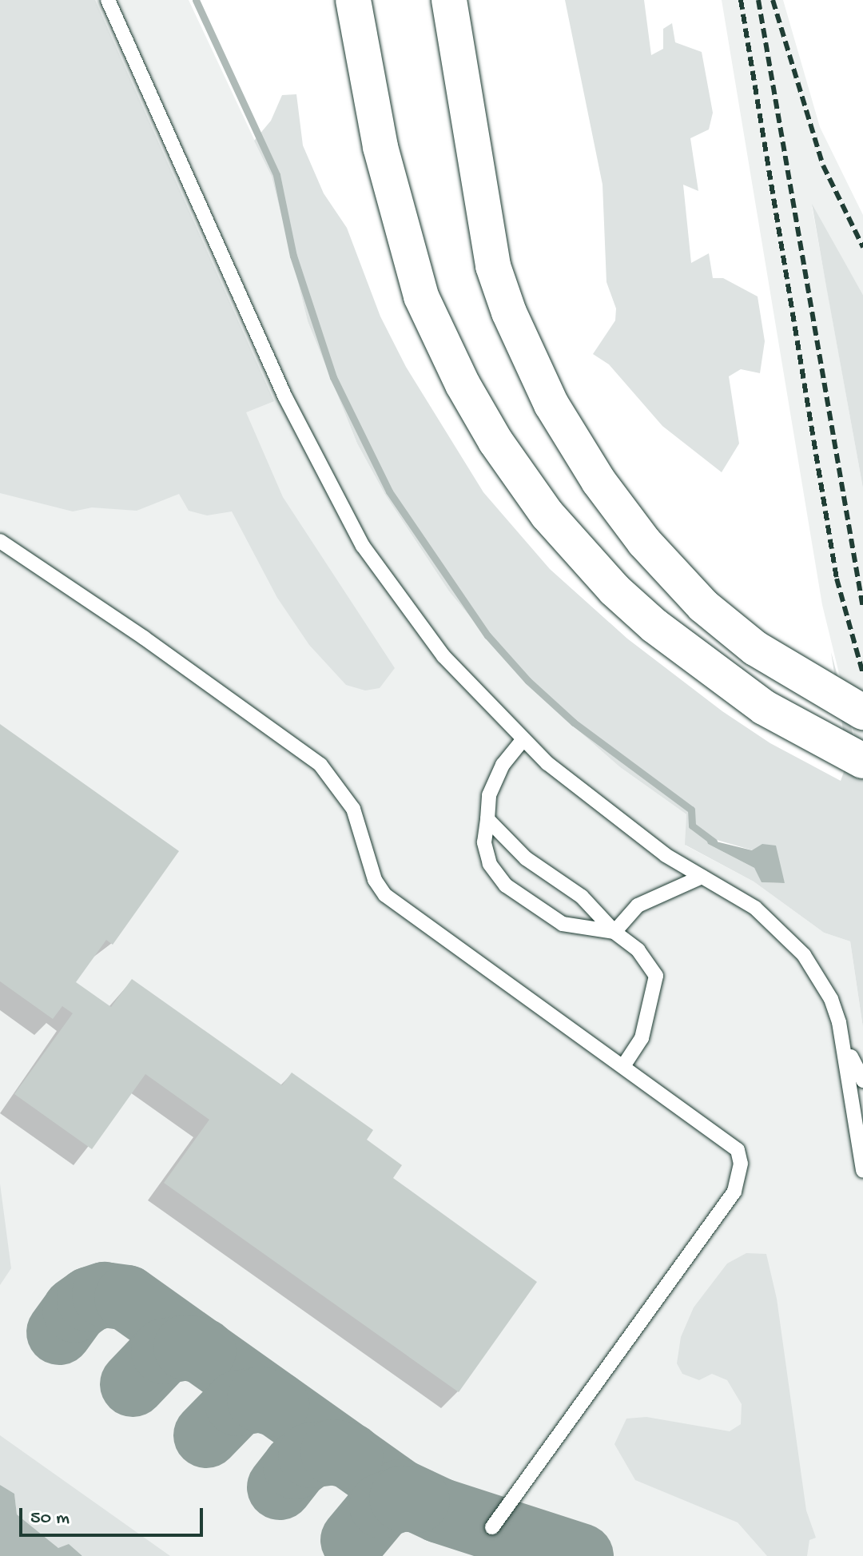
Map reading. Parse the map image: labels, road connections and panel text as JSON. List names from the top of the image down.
{
  "scale_bar": "50 m"
}
